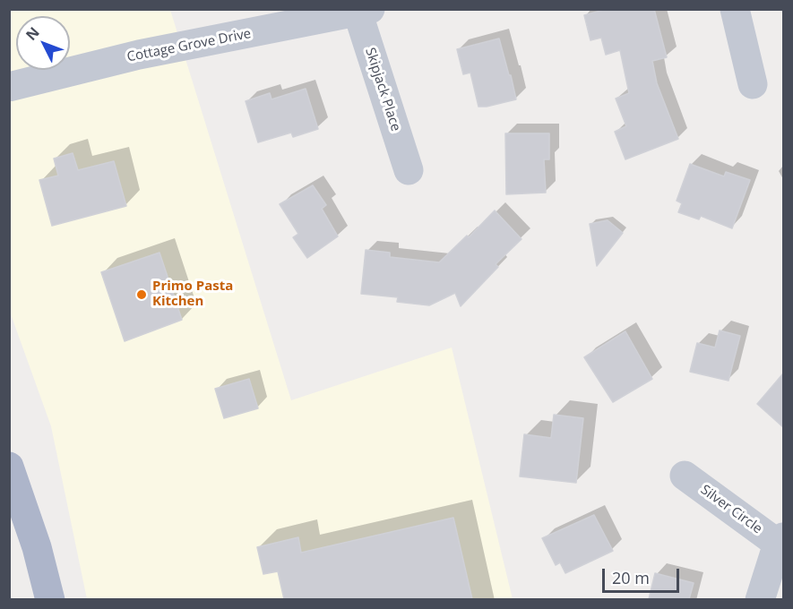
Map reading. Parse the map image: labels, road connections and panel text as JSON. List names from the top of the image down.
{
  "streets": {
    "street": ["Cottage Grove Drive", "Skipjack Place", "Silver Circle"]
  },
  "crossings": [
    ["Cottage Grove Drive", "Skipjack Place"]
  ],
  "places": ["Primo Pasta Kitchen"],
  "scale_bar": "20 m",
  "north": "top left"
}
